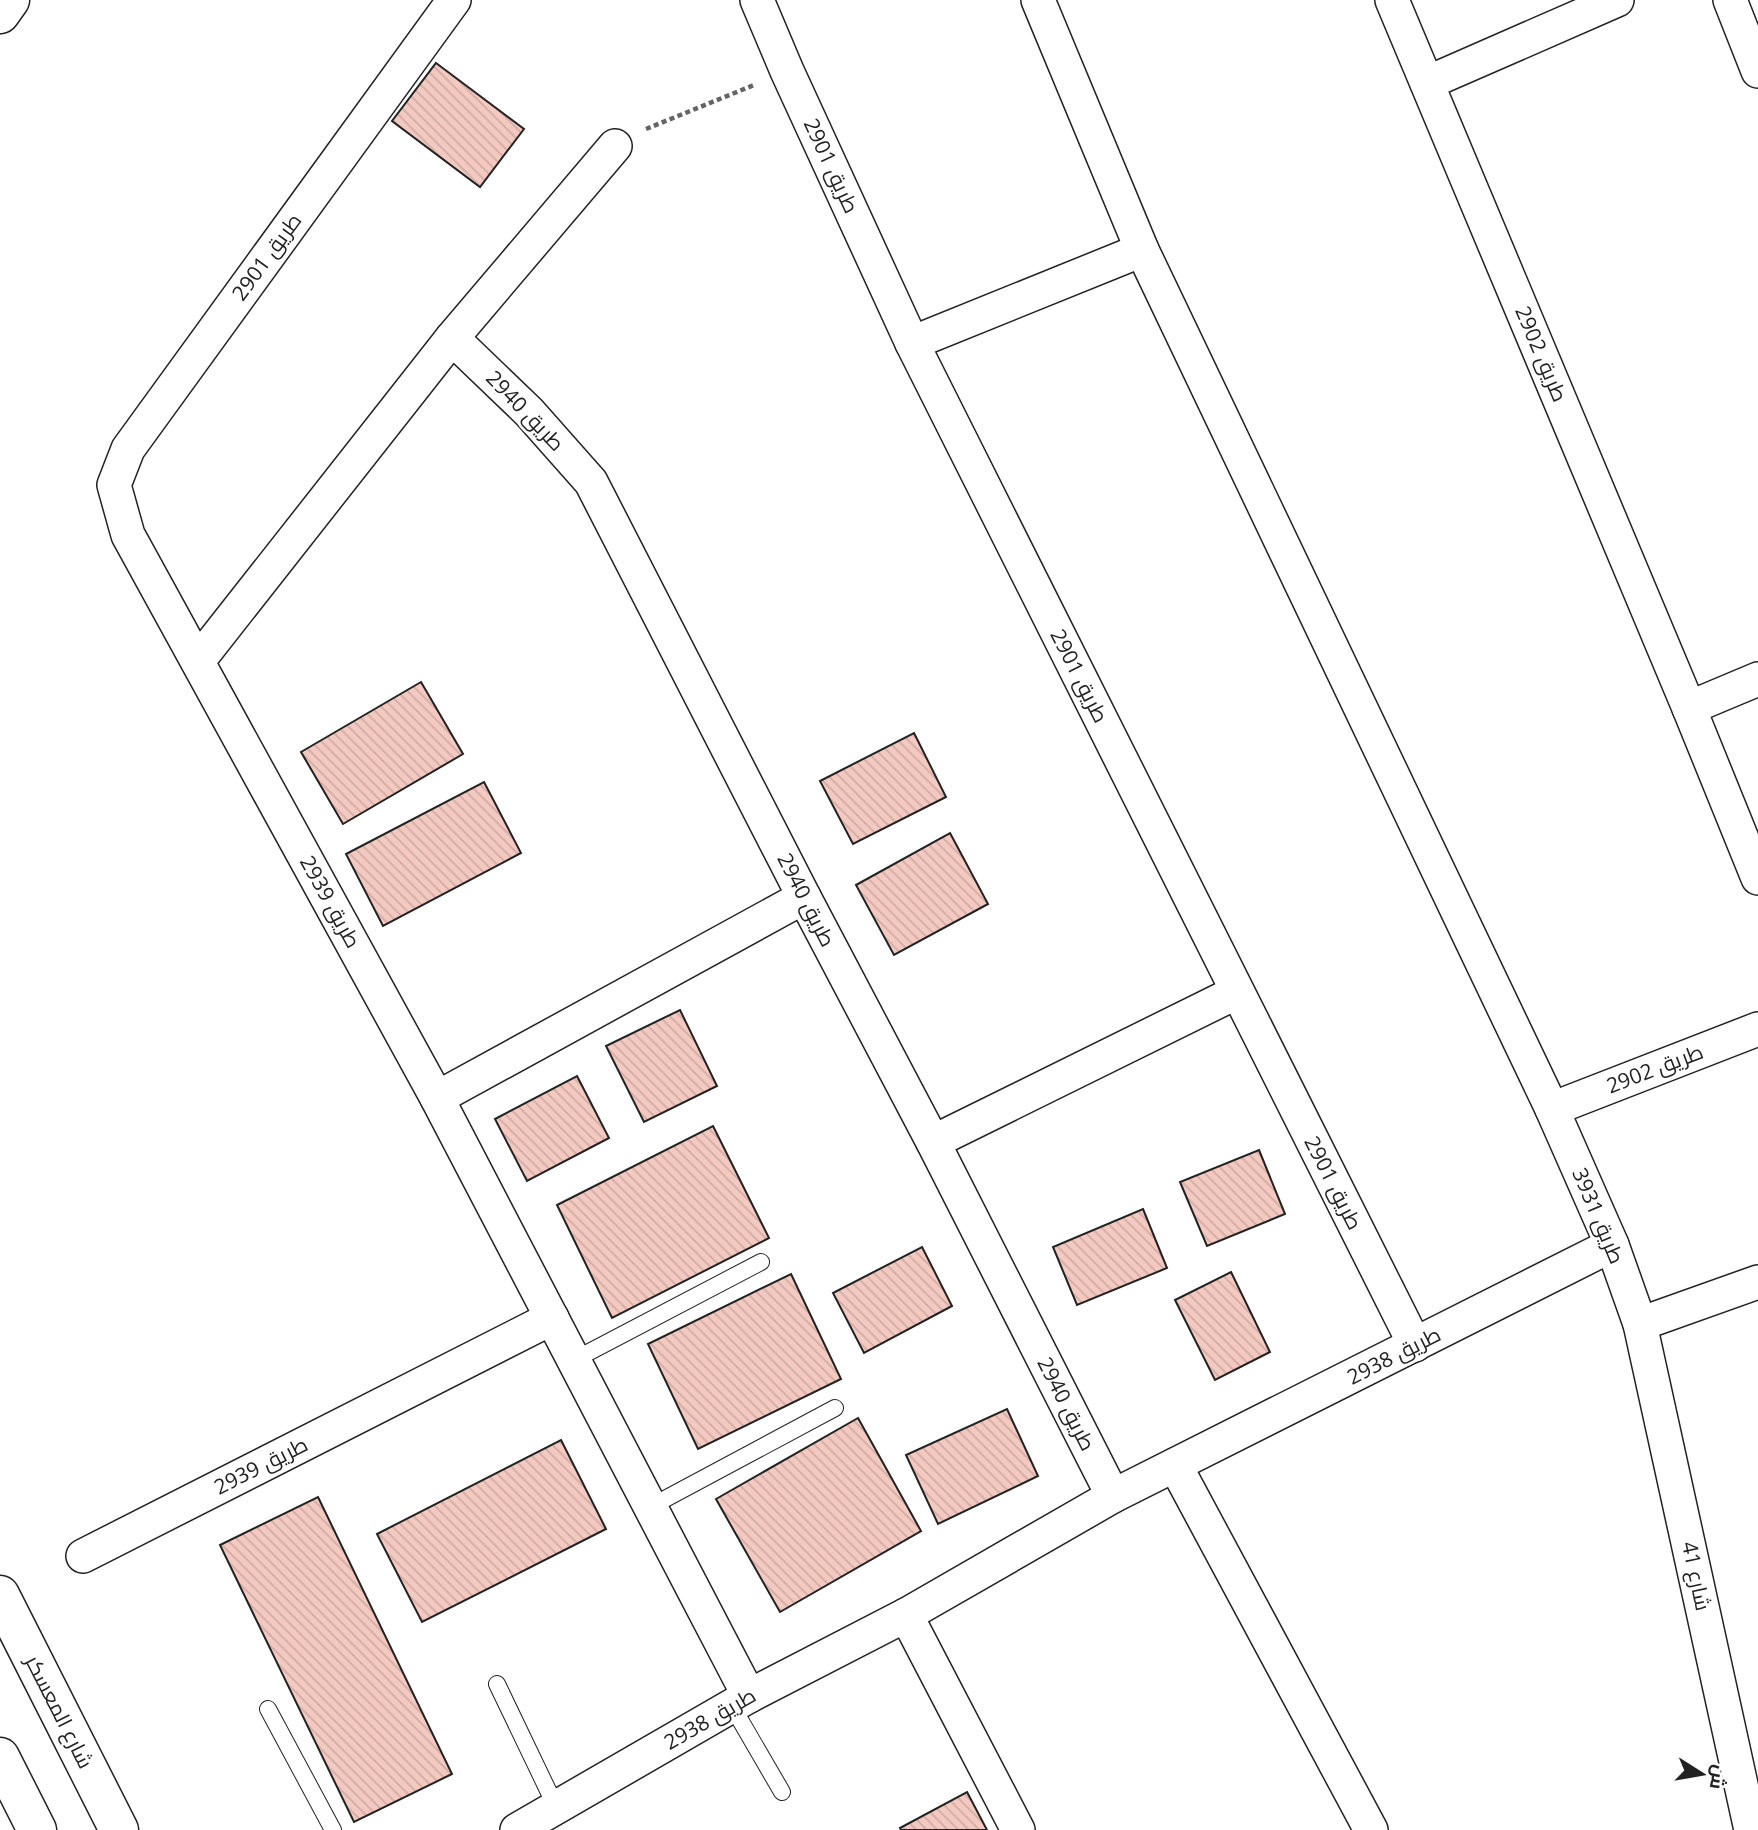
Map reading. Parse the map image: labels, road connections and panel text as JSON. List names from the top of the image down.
{
  "streets": {
    "main road": ["شارع المعسكر"],
    "street": [
      "طريق 2901",
      "طريق 2902",
      "طريق 2940",
      "طريق 2939",
      "طريق 3931",
      "طريق 2938",
      "شارع 41"
    ]
  },
  "crossings": [
    ["طريق 2901", "طريق 2939"],
    ["طريق 2901", "طريق 2938"],
    ["طريق 2902", "طريق 3931"],
    ["طريق 2940", "طريق 2938"],
    ["طريق 2939", "طريق 2938"],
    ["طريق 3931", "طريق 2938"],
    ["طريق 3931", "شارع 41"]
  ],
  "north": "right"
}
